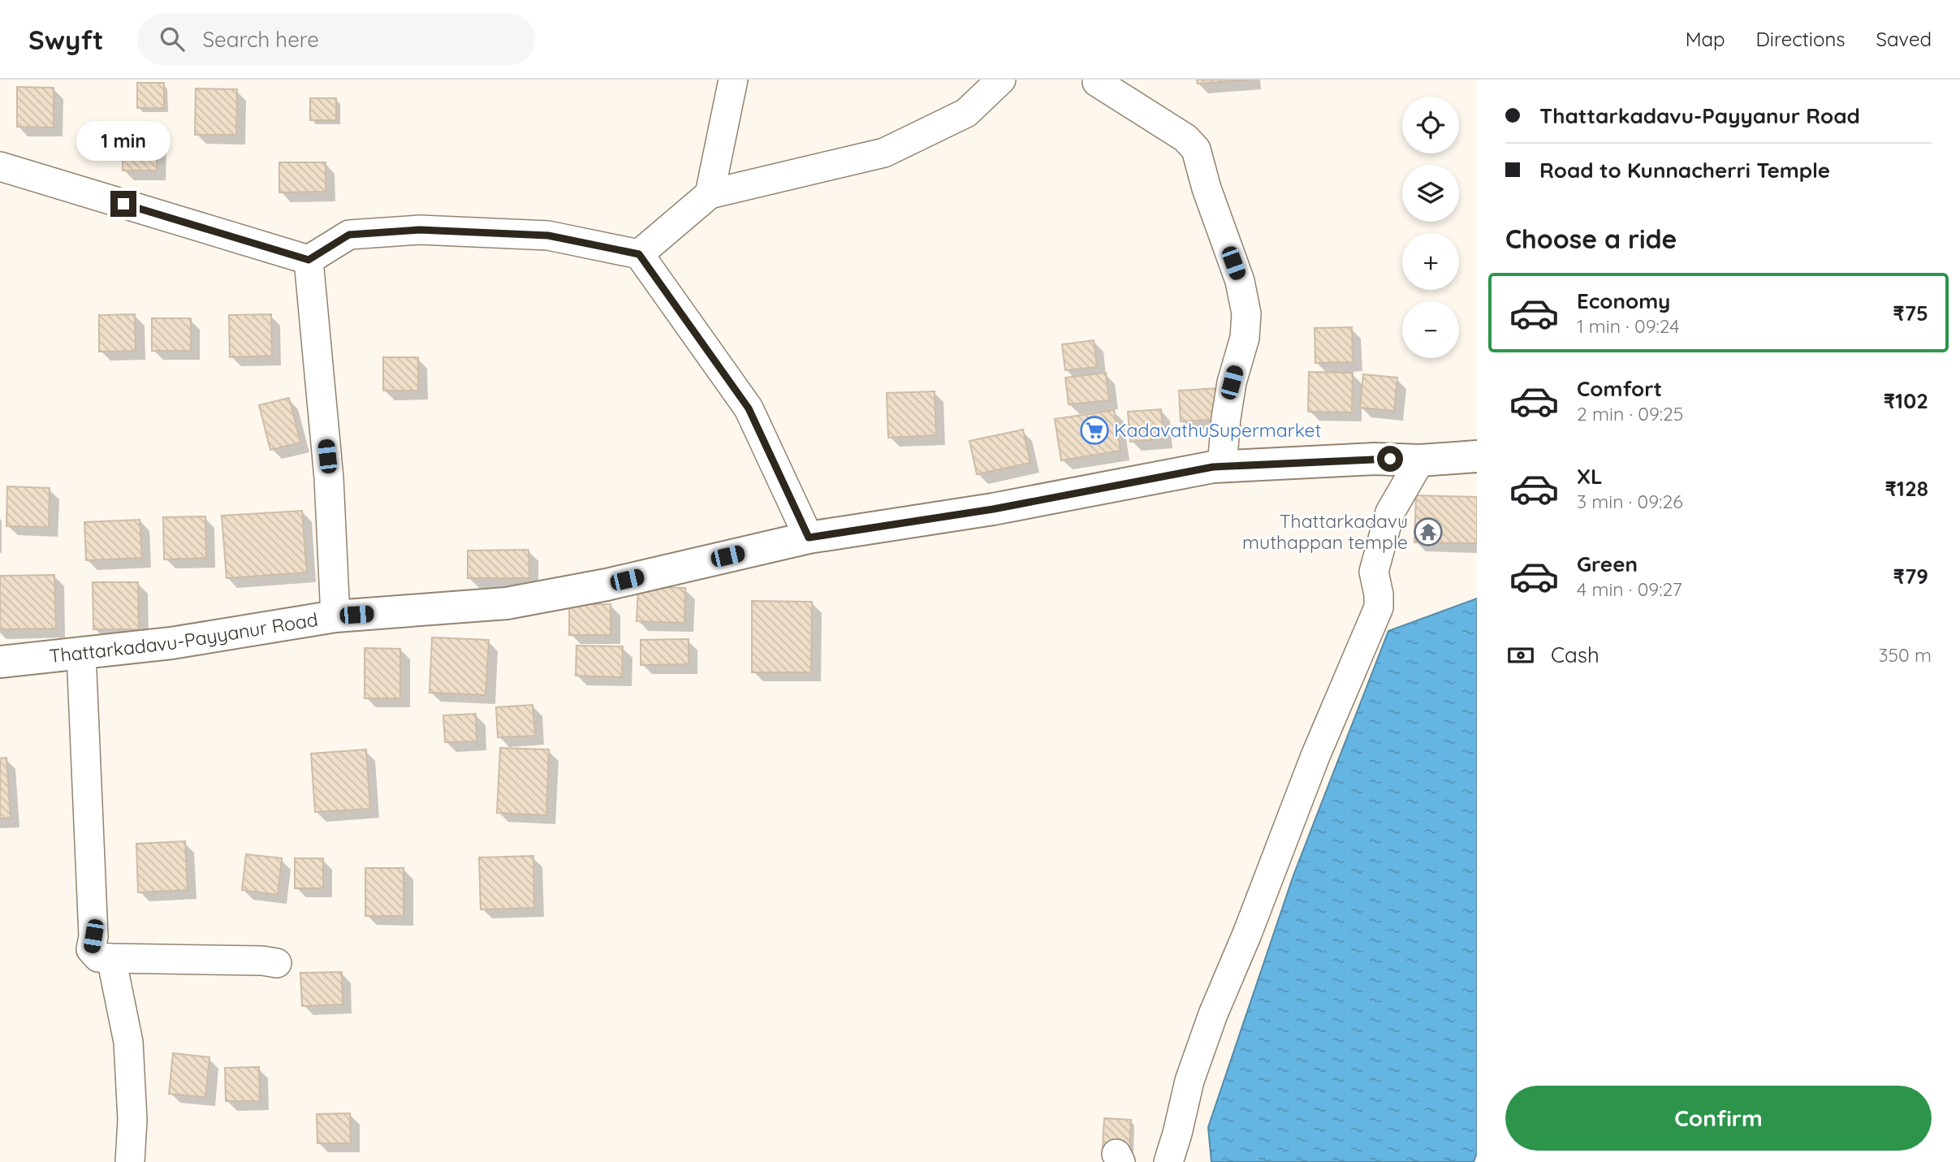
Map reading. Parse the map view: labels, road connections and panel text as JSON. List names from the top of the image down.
{
  "streets": {
    "main road": ["Thattarkadavu-Payyanur Road"]
  },
  "places": {
    "supermarket": ["KadavathuSupermarket"],
    "temple": ["Thattarkadavu muthappan temple"]
  },
  "page": {
    "header": "Swyft",
    "search": "Search here",
    "nav": ["Map", "Directions", "Saved"],
    "banner": ["Thattarkadavu-Payyanur Road", "Road to Kunnacherri Temple"],
    "map_buttons": ["+", "−"],
    "bubble": "1 min",
    "heading": "Choose a ride",
    "list": [
      {
        "name": "Economy",
        "note": "1 min · 09:24",
        "value": "₹75"
      },
      {
        "name": "Comfort",
        "note": "2 min · 09:25",
        "value": "₹102"
      },
      {
        "name": "XL",
        "note": "3 min · 09:26",
        "value": "₹128"
      },
      {
        "name": "Green",
        "note": "4 min · 09:27",
        "value": "₹79"
      }
    ],
    "pay": ["Cash", "350 m"],
    "buttons": "Confirm"
  }
}
